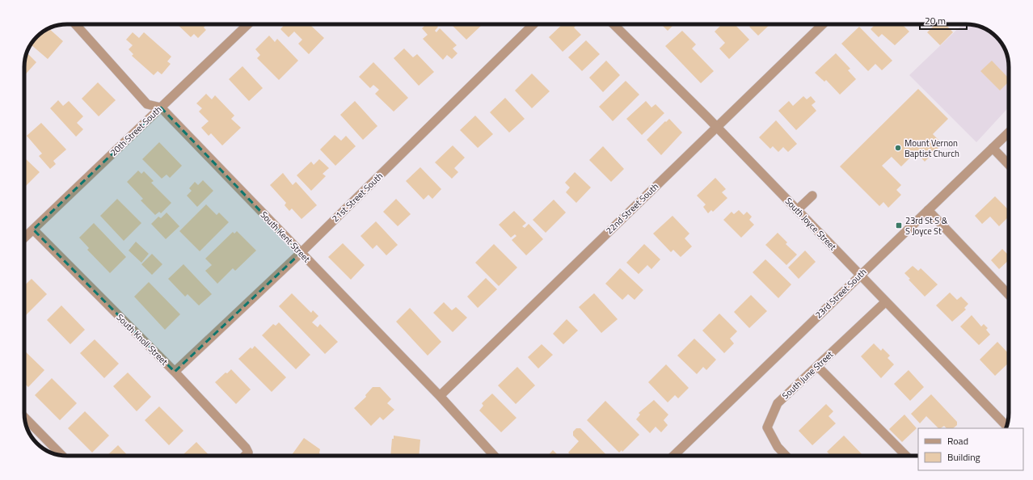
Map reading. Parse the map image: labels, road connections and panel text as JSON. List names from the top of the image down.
{
  "streets": {
    "street": [
      "20th Street South",
      "21st Street South",
      "22nd Street South",
      "South Joyce Street",
      "South Kent Street",
      "23rd Street South",
      "South Knoll Street",
      "South June Street"
    ]
  },
  "crossings": [
    ["20th Street South", "South Kent Street"],
    ["20th Street South", "South Knoll Street"],
    ["21st Street South", "South Kent Street"],
    ["21st Street South", "South Knoll Street"],
    ["22nd Street South", "South Joyce Street"],
    ["22nd Street South", "South Kent Street"],
    ["South Joyce Street", "23rd Street South"],
    ["South Joyce Street", "South June Street"]
  ],
  "places": {
    "other": ["Mount Vernon Baptist Church"],
    "transit": ["23rd St S & S Joyce St"]
  },
  "legend": ["Road", "Building"],
  "scale_bar": "20 m"
}
